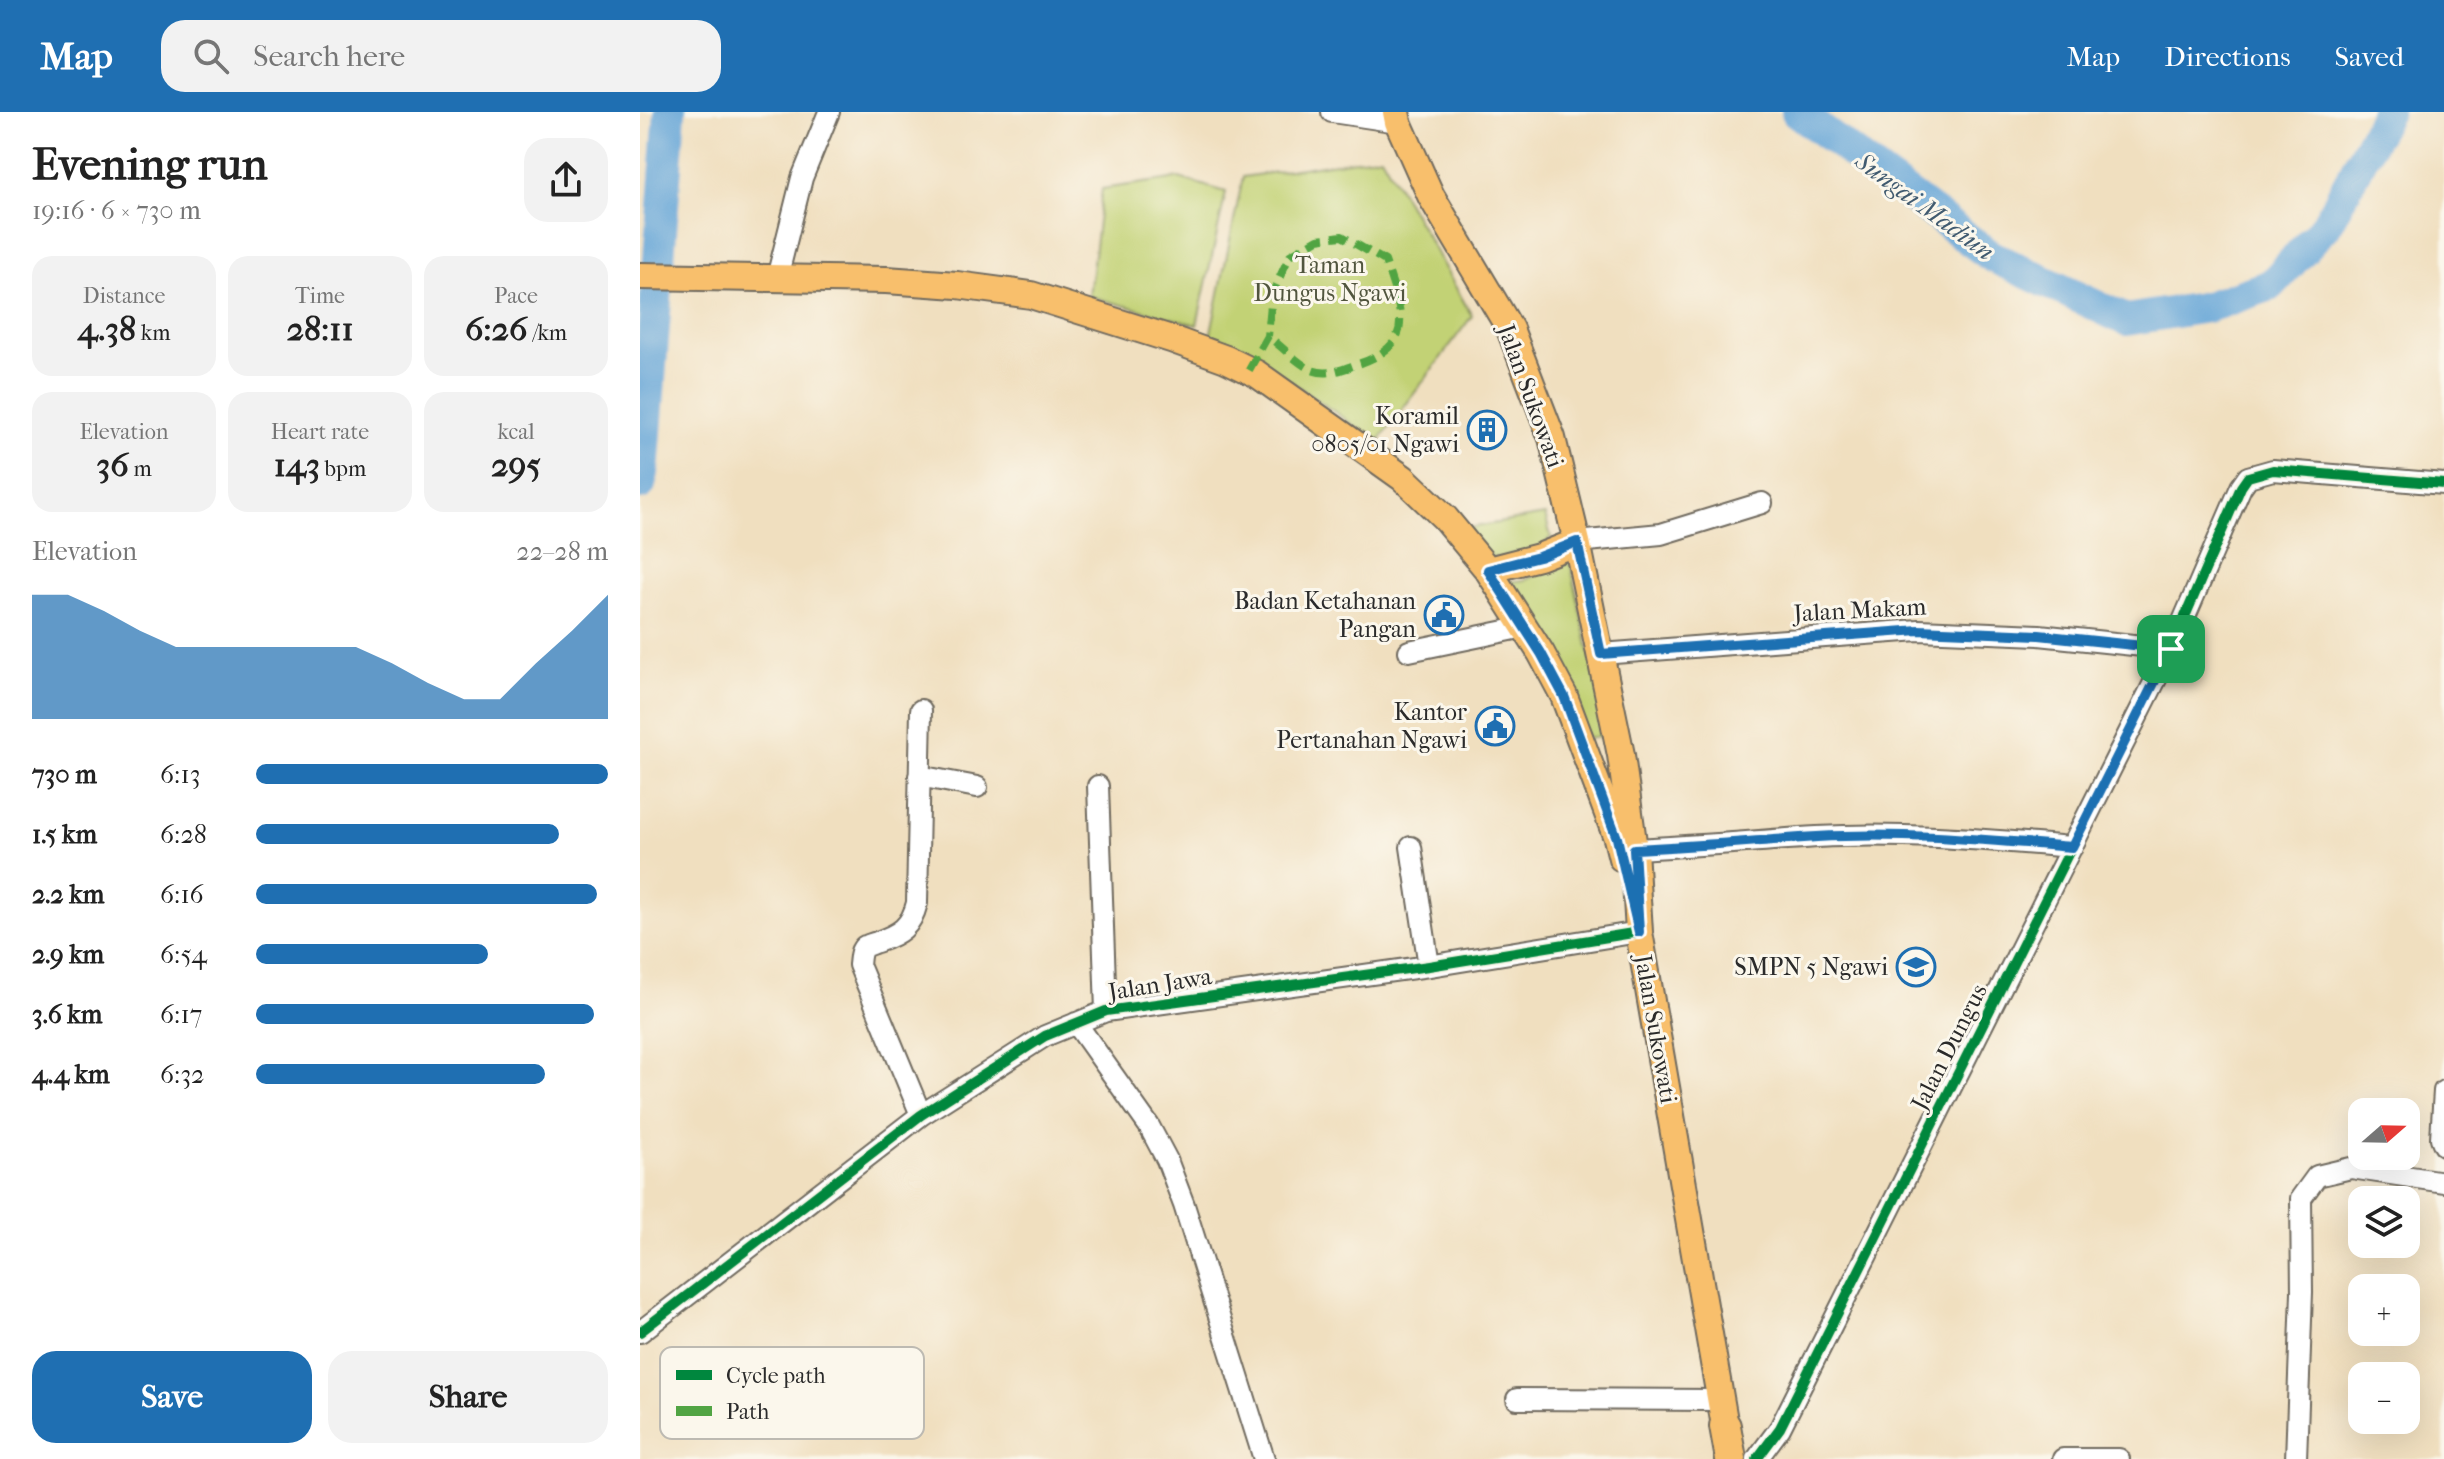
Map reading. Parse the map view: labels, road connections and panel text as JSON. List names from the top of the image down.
{
  "streets": {
    "highway": ["Jalan Sukowati"],
    "street": ["Jalan Makam", "Jalan Jawa", "Jalan Dungus"]
  },
  "crossings": [
    ["Jalan Sukowati", "Jalan Makam"],
    ["Jalan Sukowati", "Jalan Jawa"],
    ["Jalan Makam", "Jalan Dungus"]
  ],
  "water": ["Sungai Madiun"],
  "parks": ["Taman Dungus Ngawi"],
  "places": {
    "building": ["Koramil 0805/01 Ngawi"],
    "public building": ["Badan Ketahanan Pangan", "Kantor Pertanahan Ngawi"],
    "school or university": ["SMPN 5 Ngawi"]
  },
  "legend": ["Cycle path", "Path"],
  "north": "right",
  "page": {
    "header": "Map",
    "search": "Search here",
    "nav": ["Map", "Directions", "Saved"],
    "heading": ["Evening run", "19:16 · 6 × 730 m"],
    "stats": [
      ["Distance", "4.38 km"],
      ["Time", "28:11"],
      ["Pace", "6:26 /km"],
      ["Elevation", "36 m"],
      ["Heart rate", "143 bpm"],
      ["kcal", "295"]
    ],
    "chart": ["Elevation", "22–28 m"],
    "list": [
      {
        "name": "730 m",
        "note": "6:13"
      },
      {
        "name": "1.5 km",
        "note": "6:28"
      },
      {
        "name": "2.2 km",
        "note": "6:16"
      },
      {
        "name": "2.9 km",
        "note": "6:54"
      },
      {
        "name": "3.6 km",
        "note": "6:17"
      },
      {
        "name": "4.4 km",
        "note": "6:32"
      }
    ],
    "map_buttons": ["+", "−"],
    "buttons": ["Save", "Share"]
  }
}
